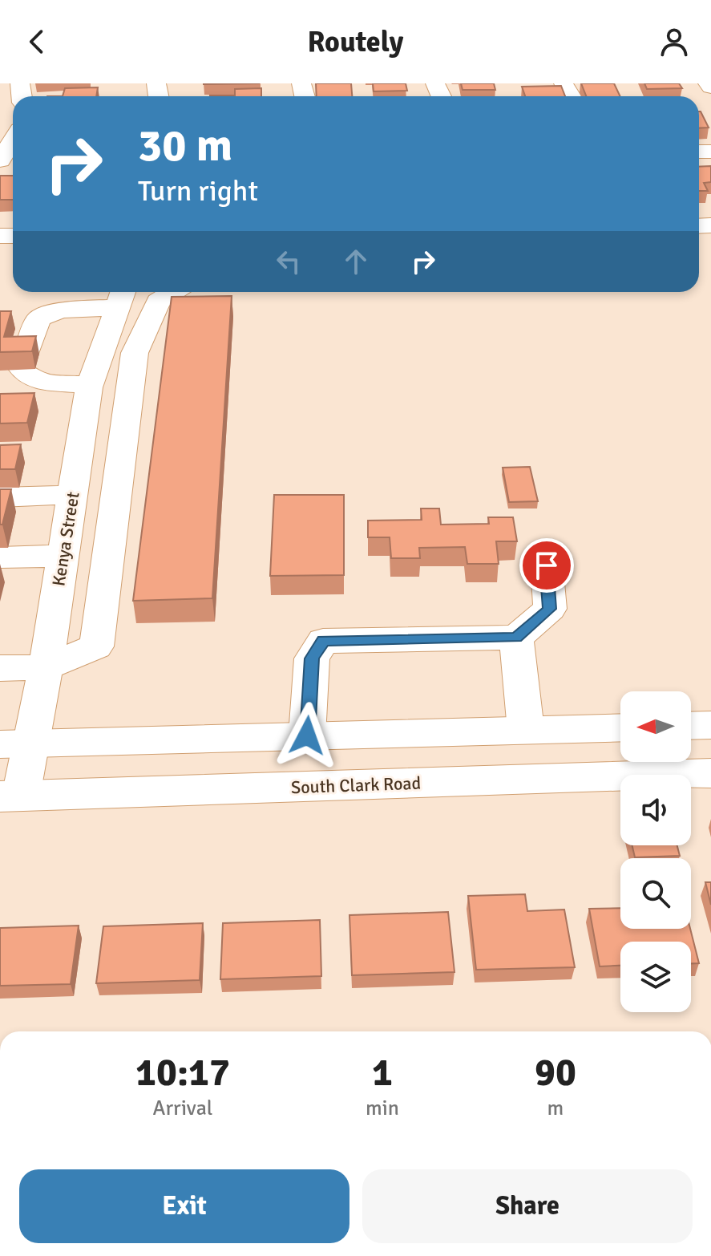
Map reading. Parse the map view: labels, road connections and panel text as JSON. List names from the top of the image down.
{
  "streets": {
    "main road": ["Kenya Street", "South Clark Road"]
  },
  "crossings": [
    ["Kenya Street", "South Clark Road"]
  ],
  "north": "left",
  "page": {
    "header": "Routely",
    "turn": ["30 m", "Turn right"],
    "eta": [
      "10:17",
      "Arrival",
      "1",
      "min",
      "90",
      "m"
    ],
    "buttons": ["Exit", "Share"]
  }
}
